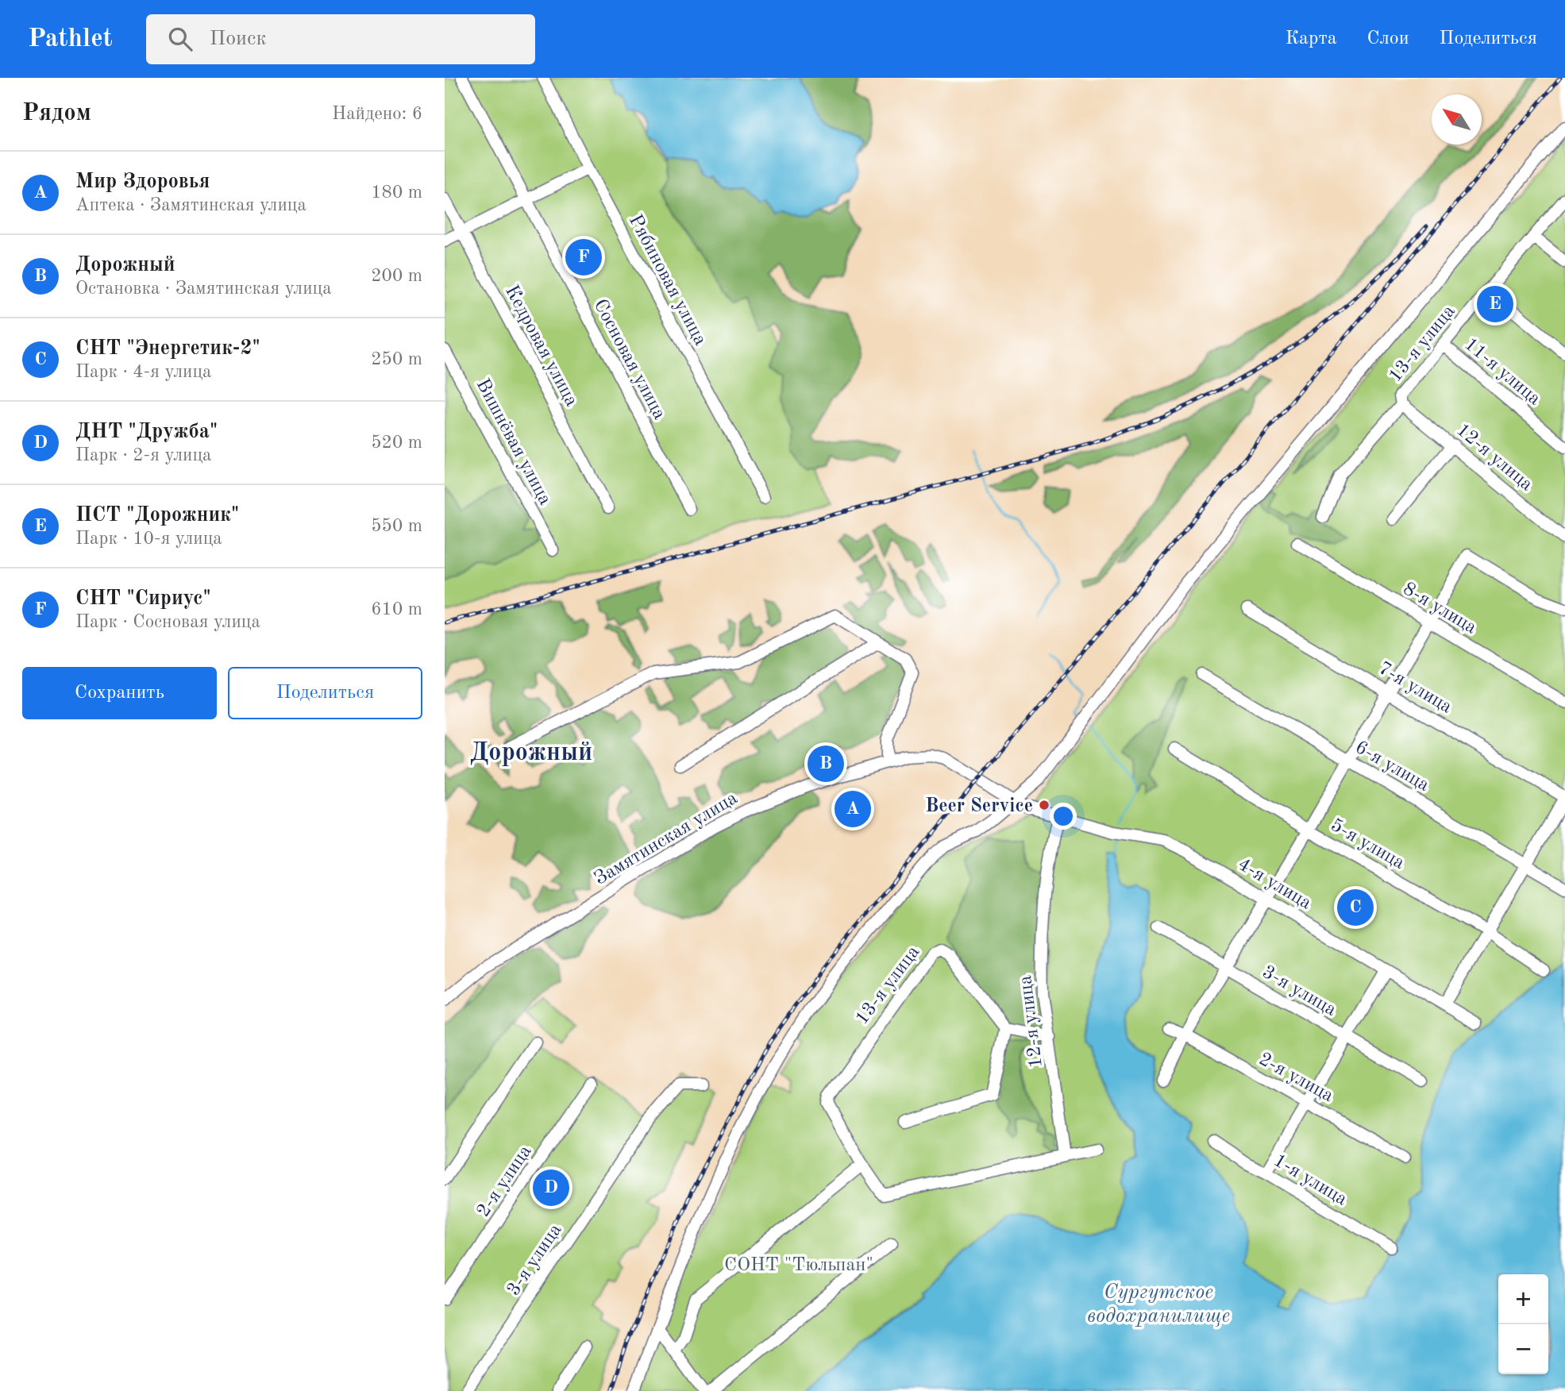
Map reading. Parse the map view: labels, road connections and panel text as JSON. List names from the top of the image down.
{
  "streets": {
    "street": [
      "Рябиновая улица",
      "13-я улица",
      "Кедровая улица",
      "Сосновая улица",
      "11-я улица",
      "Вишнёвая улица",
      "12-я улица",
      "8-я улица",
      "7-я улица",
      "6-я улица",
      "Замятинская улица",
      "5-я улица",
      "4-я улица",
      "3-я улица",
      "2-я улица",
      "1-я улица"
    ]
  },
  "crossings": [
    ["13-я улица", "11-я улица"],
    ["13-я улица", "12-я улица"],
    ["12-я улица", "4-я улица"],
    ["Замятинская улица", "4-я улица"]
  ],
  "districts": ["Дорожный"],
  "water": ["Сургутское водохранилище"],
  "parks": ["СОНТ \"Тюльпан\""],
  "places": ["Beer Service"],
  "north": "top left",
  "page": {
    "header": "Pathlet",
    "search": "Поиск",
    "nav": ["Карта", "Слои", "Поделиться"],
    "heading": ["Рядом", "Найдено: 6"],
    "list": [
      {
        "mark": "A",
        "name": "Мир Здоровья",
        "note": "Аптека · Замятинская улица",
        "value": "180 m"
      },
      {
        "mark": "B",
        "name": "Дорожный",
        "note": "Остановка · Замятинская улица",
        "value": "200 m"
      },
      {
        "mark": "C",
        "name": "СHТ \"Энергетик-2\"",
        "note": "Парк · 4-я улица",
        "value": "250 m"
      },
      {
        "mark": "D",
        "name": "ДНТ \"Дружба\"",
        "note": "Парк · 2-я улица",
        "value": "520 m"
      },
      {
        "mark": "E",
        "name": "ПСТ \"Дорожник\"",
        "note": "Парк · 10-я улица",
        "value": "550 m"
      },
      {
        "mark": "F",
        "name": "СНТ \"Сириус\"",
        "note": "Парк · Сосновая улица",
        "value": "610 m"
      }
    ],
    "pins": [
      "F",
      "E",
      "B",
      "A",
      "C",
      "D"
    ],
    "buttons": ["Сохранить", "Поделиться"],
    "map_buttons": ["+", "−"]
  }
}
